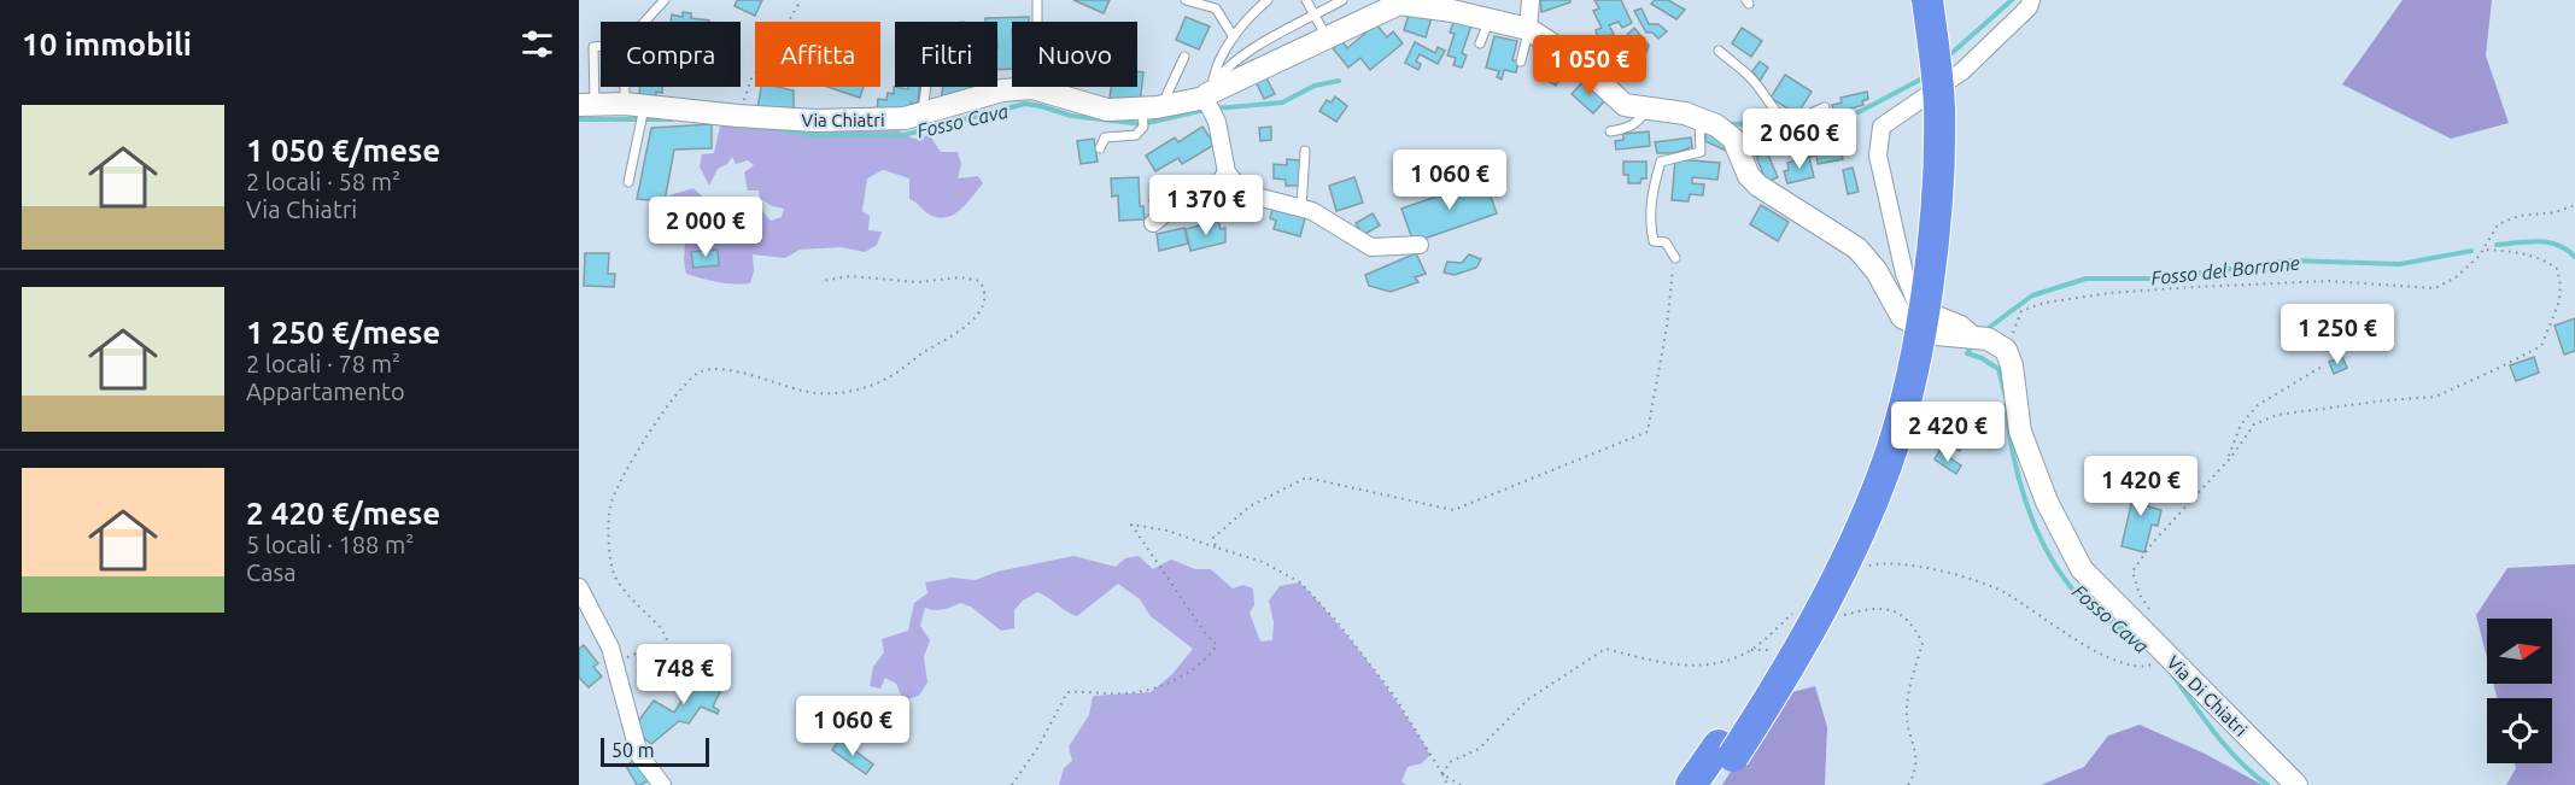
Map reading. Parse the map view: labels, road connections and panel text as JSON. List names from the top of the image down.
{
  "streets": {
    "street": ["Via Chiatri", "Via Di Chiatri"]
  },
  "water": ["Fosso Cava", "Fosso del Borrone"],
  "scale_bar": "50 m",
  "north": "right",
  "page": {
    "heading": "10 immobili",
    "chip": [
      "Compra",
      "Affitta",
      "Filtri",
      "Nuovo"
    ],
    "price": [
      "1 050 €",
      "2 060 €",
      "1 060 €",
      "1 370 €",
      "2 000 €",
      "1 250 €",
      "2 420 €",
      "1 420 €",
      "748 €",
      "1 060 €"
    ],
    "list": [
      {
        "name": "1 050 €/mese",
        "note": "2 locali · 58 m² · Via Chiatri"
      },
      {
        "name": "1 250 €/mese",
        "note": "2 locali · 78 m² · Appartamento"
      },
      {
        "name": "2 420 €/mese",
        "note": "5 locali · 188 m² · Casa"
      }
    ],
    "scale": "50 m"
  }
}
